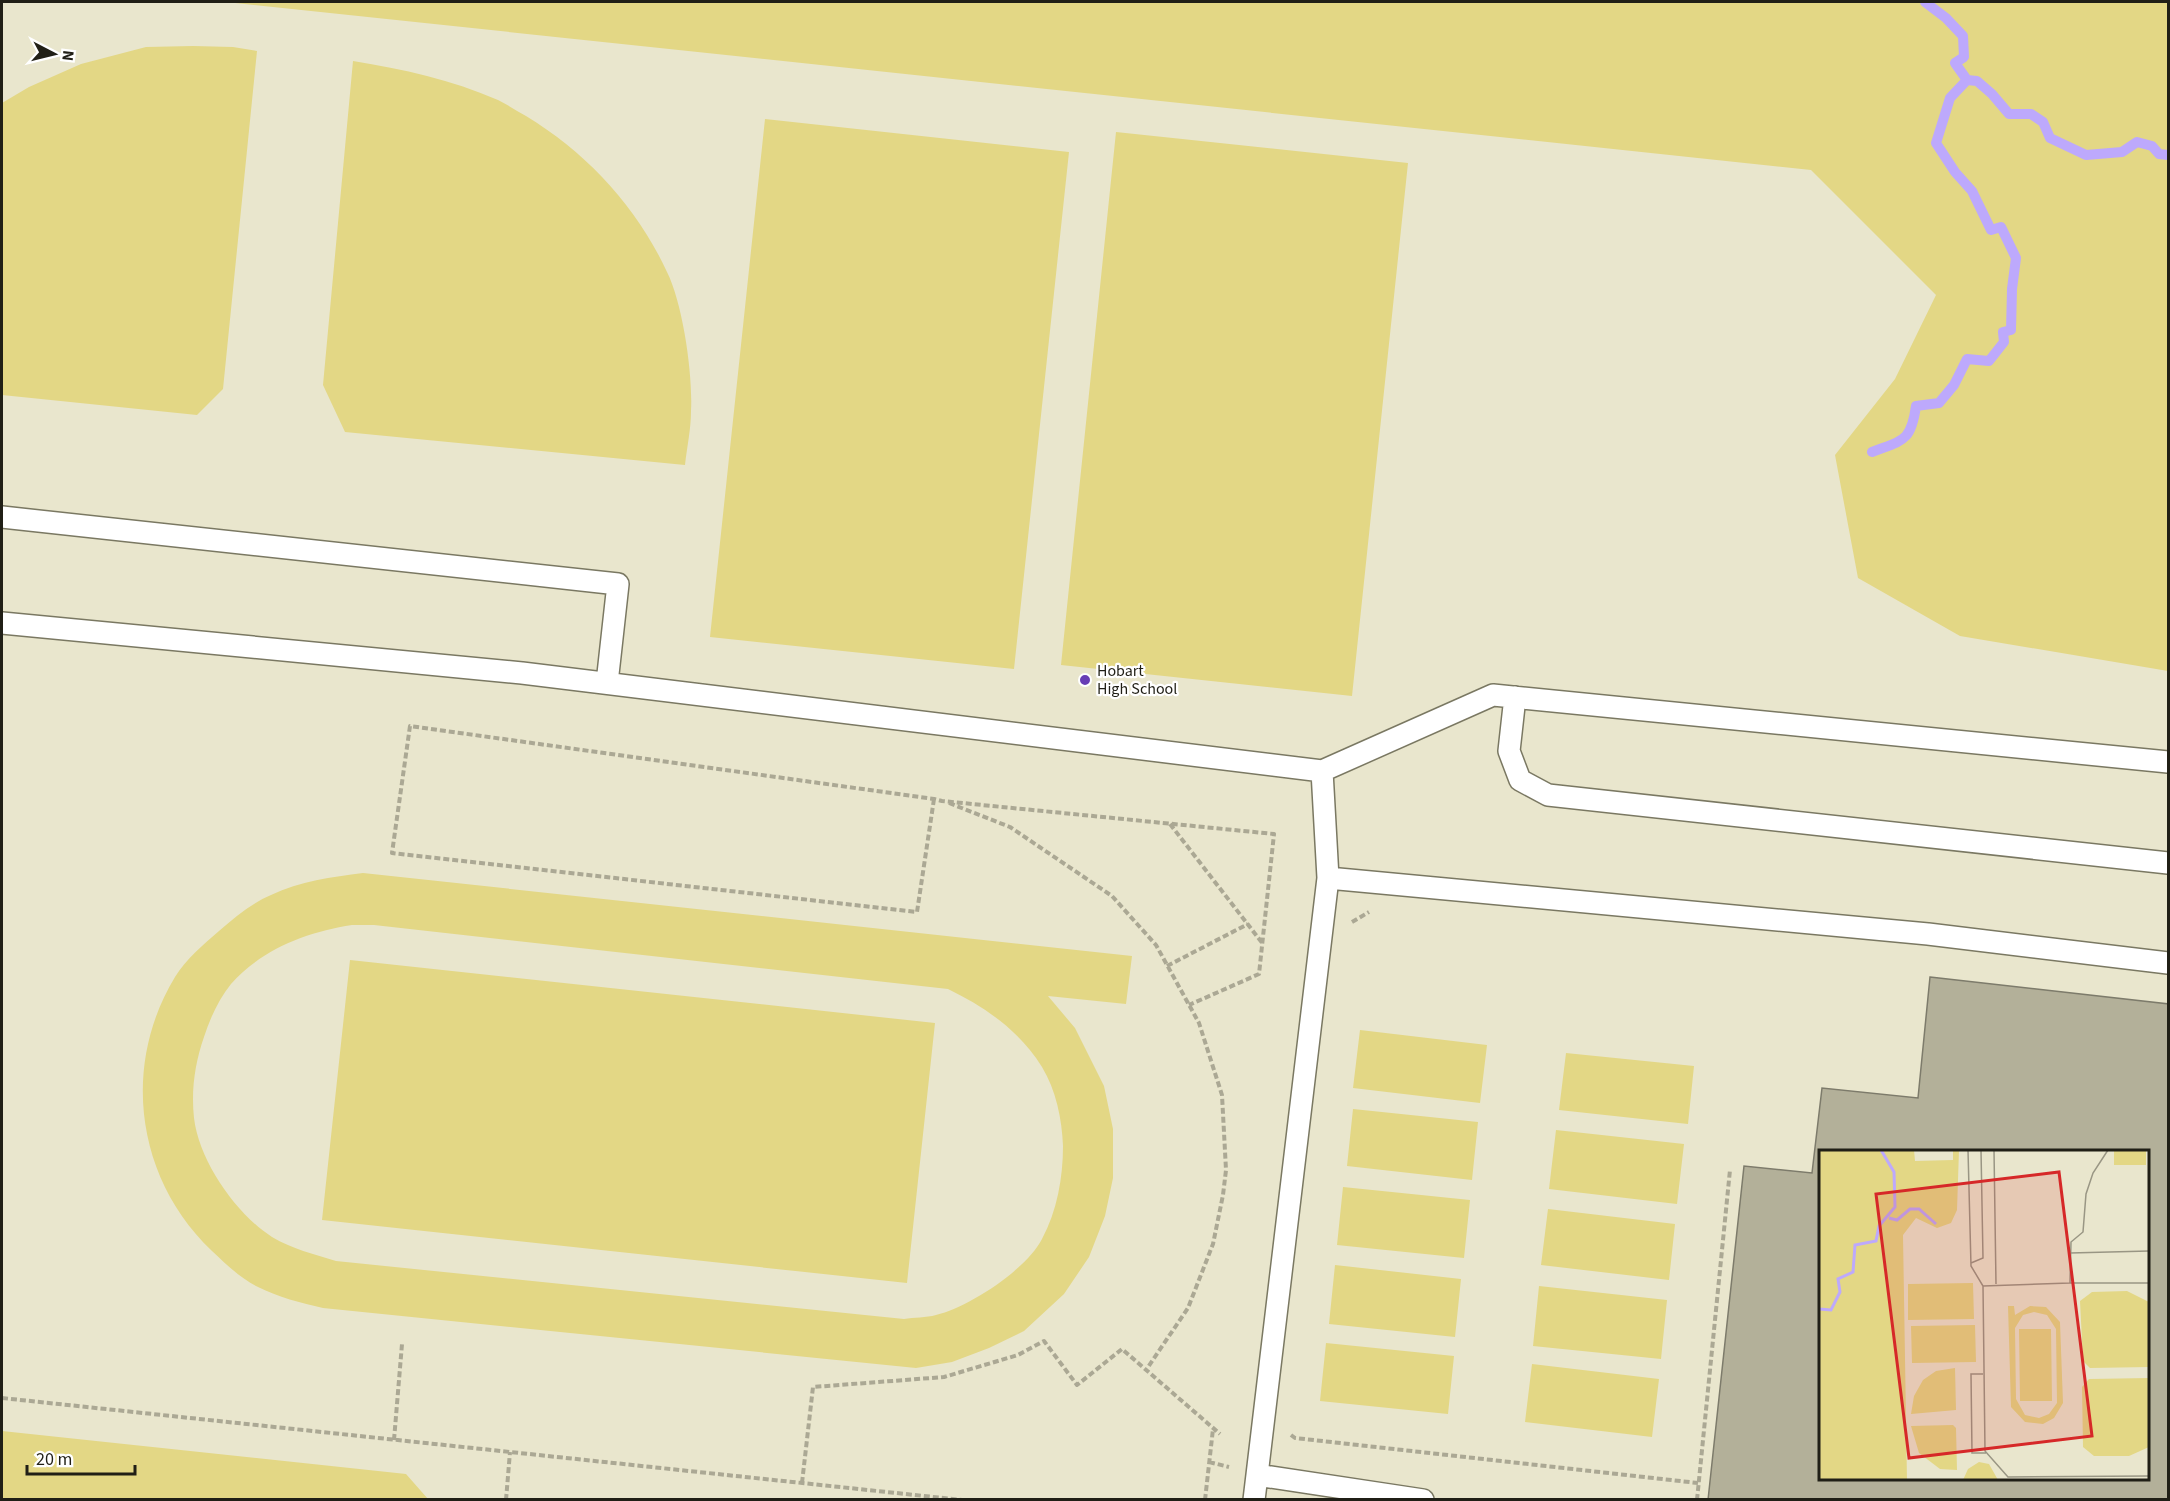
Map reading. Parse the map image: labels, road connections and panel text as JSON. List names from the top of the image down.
{
  "places": ["Hobart High School"],
  "scale_bar": "20 m",
  "north": "right"
}
